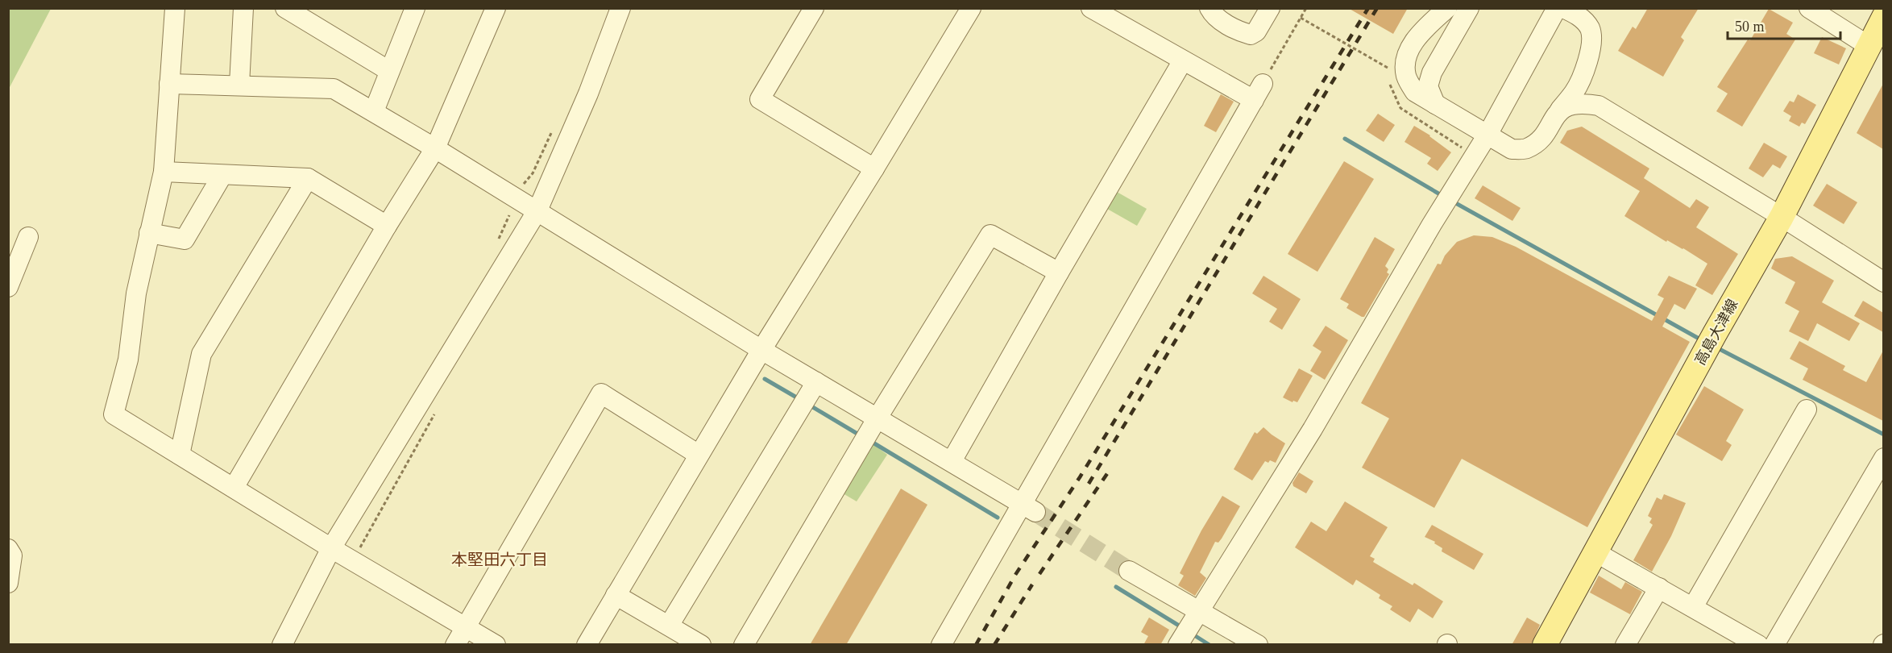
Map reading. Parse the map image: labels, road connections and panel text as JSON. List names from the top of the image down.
{
  "streets": {
    "main road": ["高島大津線"]
  },
  "districts": ["本堅田六丁目"],
  "scale_bar": "50 m"
}
